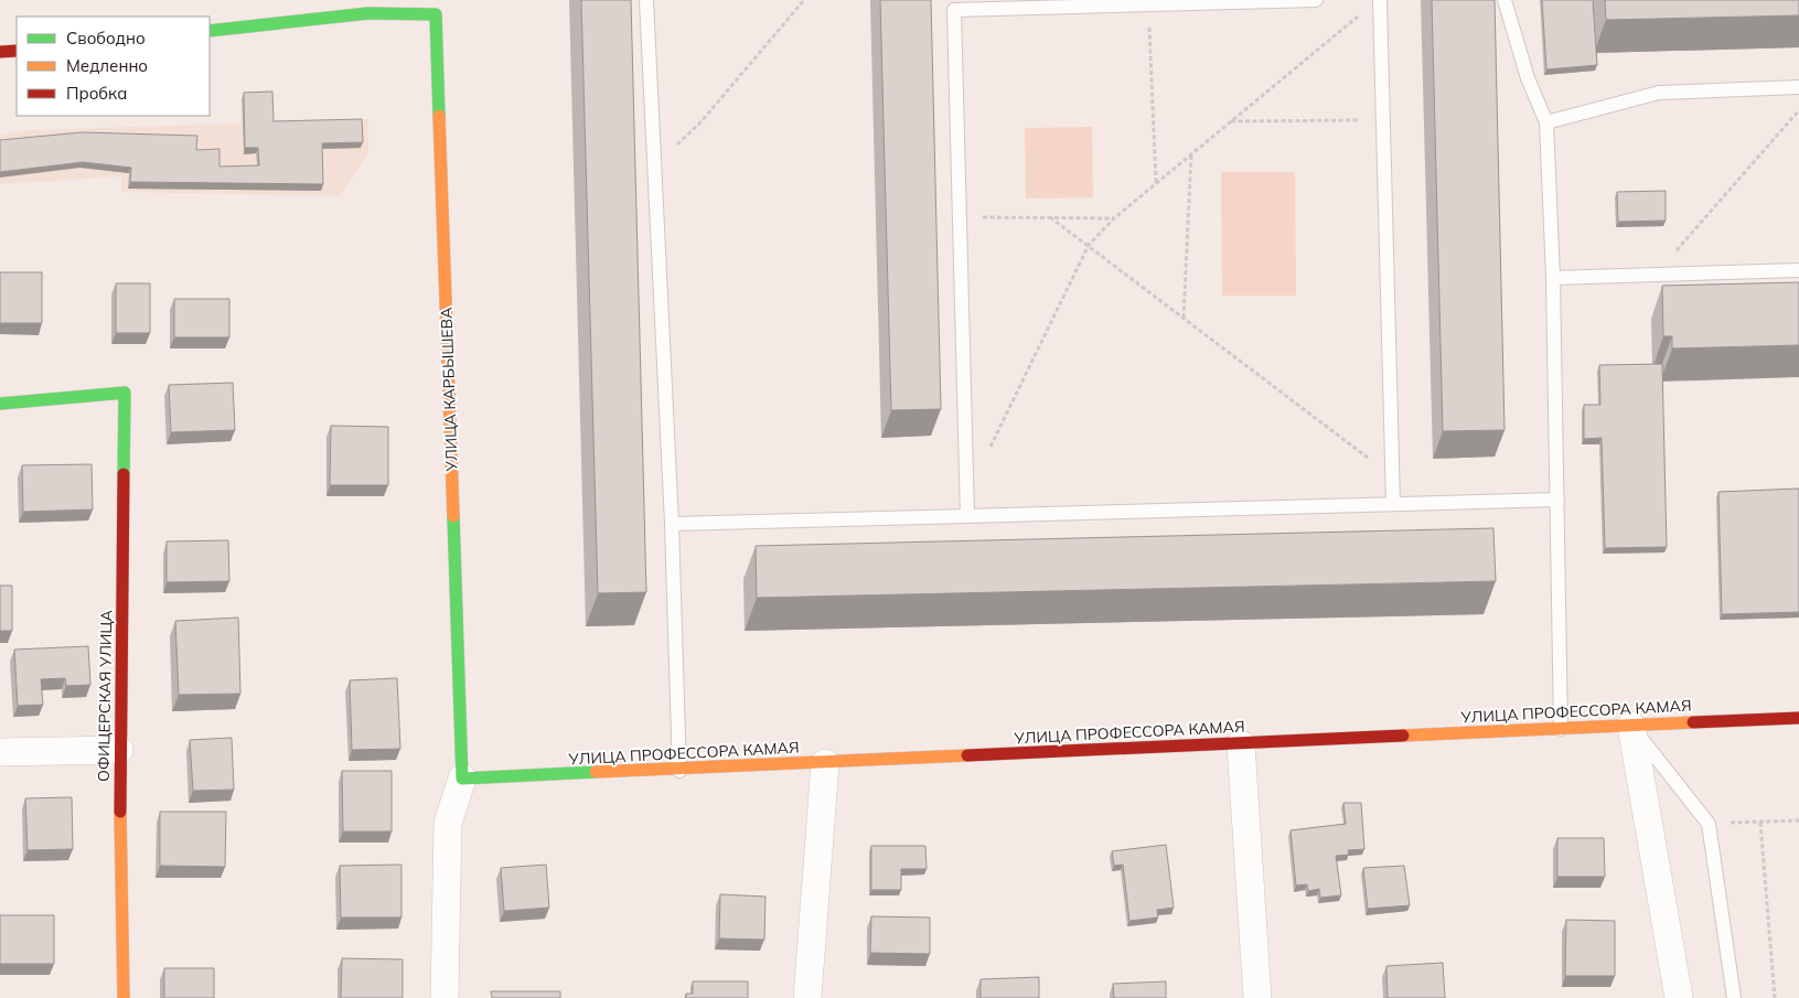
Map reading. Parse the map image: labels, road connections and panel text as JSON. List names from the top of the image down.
{
  "streets": {
    "street": ["УЛИЦА КАРБЫШЕВА", "ОФИЦЕРСКАЯ УЛИЦА", "УЛИЦА ПРОФЕССОРА КАМАЯ"]
  },
  "crossings": [
    ["УЛИЦА КАРБЫШЕВА", "УЛИЦА ПРОФЕССОРА КАМАЯ"]
  ],
  "legend": ["Свободно", "Медленно", "Пробка"]
}
